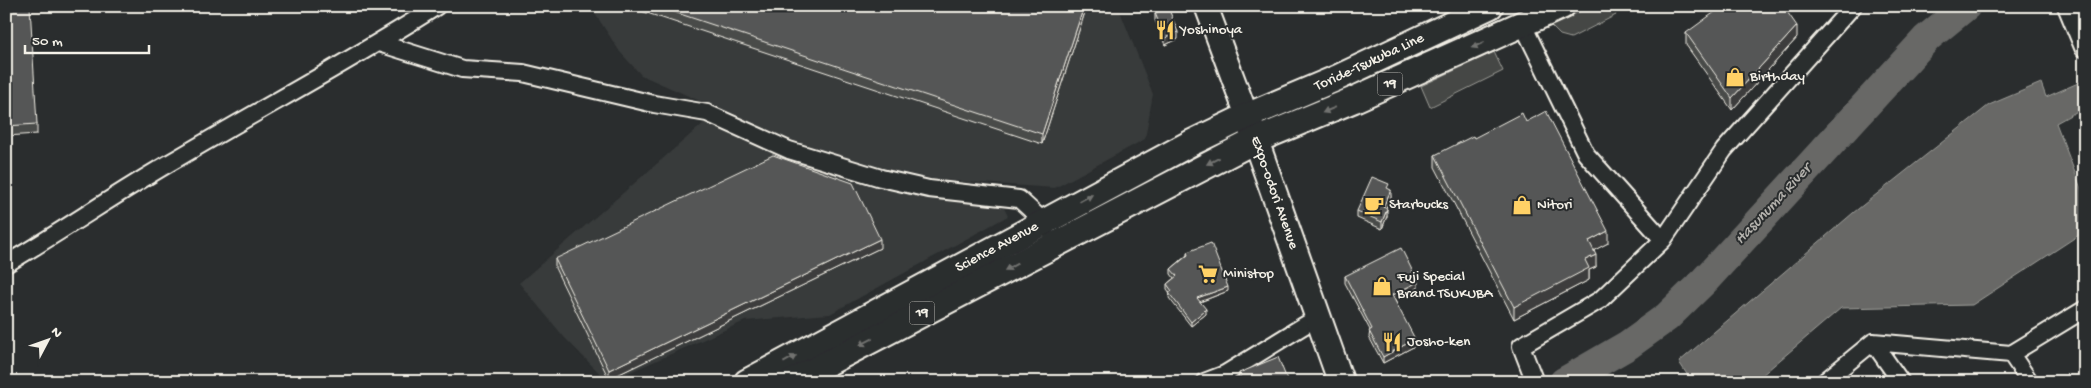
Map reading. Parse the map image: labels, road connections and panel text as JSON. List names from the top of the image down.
{
  "streets": {
    "main road": [
      "Toride-Tsukuba Line",
      "19",
      "Expo-odori Avenue",
      "Science Avenue"
    ]
  },
  "crossings": [
    ["Toride-Tsukuba Line", "Expo-odori Avenue"],
    ["Toride-Tsukuba Line", "Science Avenue"],
    ["Expo-odori Avenue", "Science Avenue"]
  ],
  "water": ["Hasunuma River"],
  "places": {
    "restaurant": ["Yoshinoya", "Josho-ken"],
    "shop": ["Birthday", "Nitori", "Fuji Special Brand TSUKUBA"],
    "cafe": ["Starbucks"],
    "supermarket": ["Ministop"]
  },
  "scale_bar": "50 m",
  "north": "top right"
}
